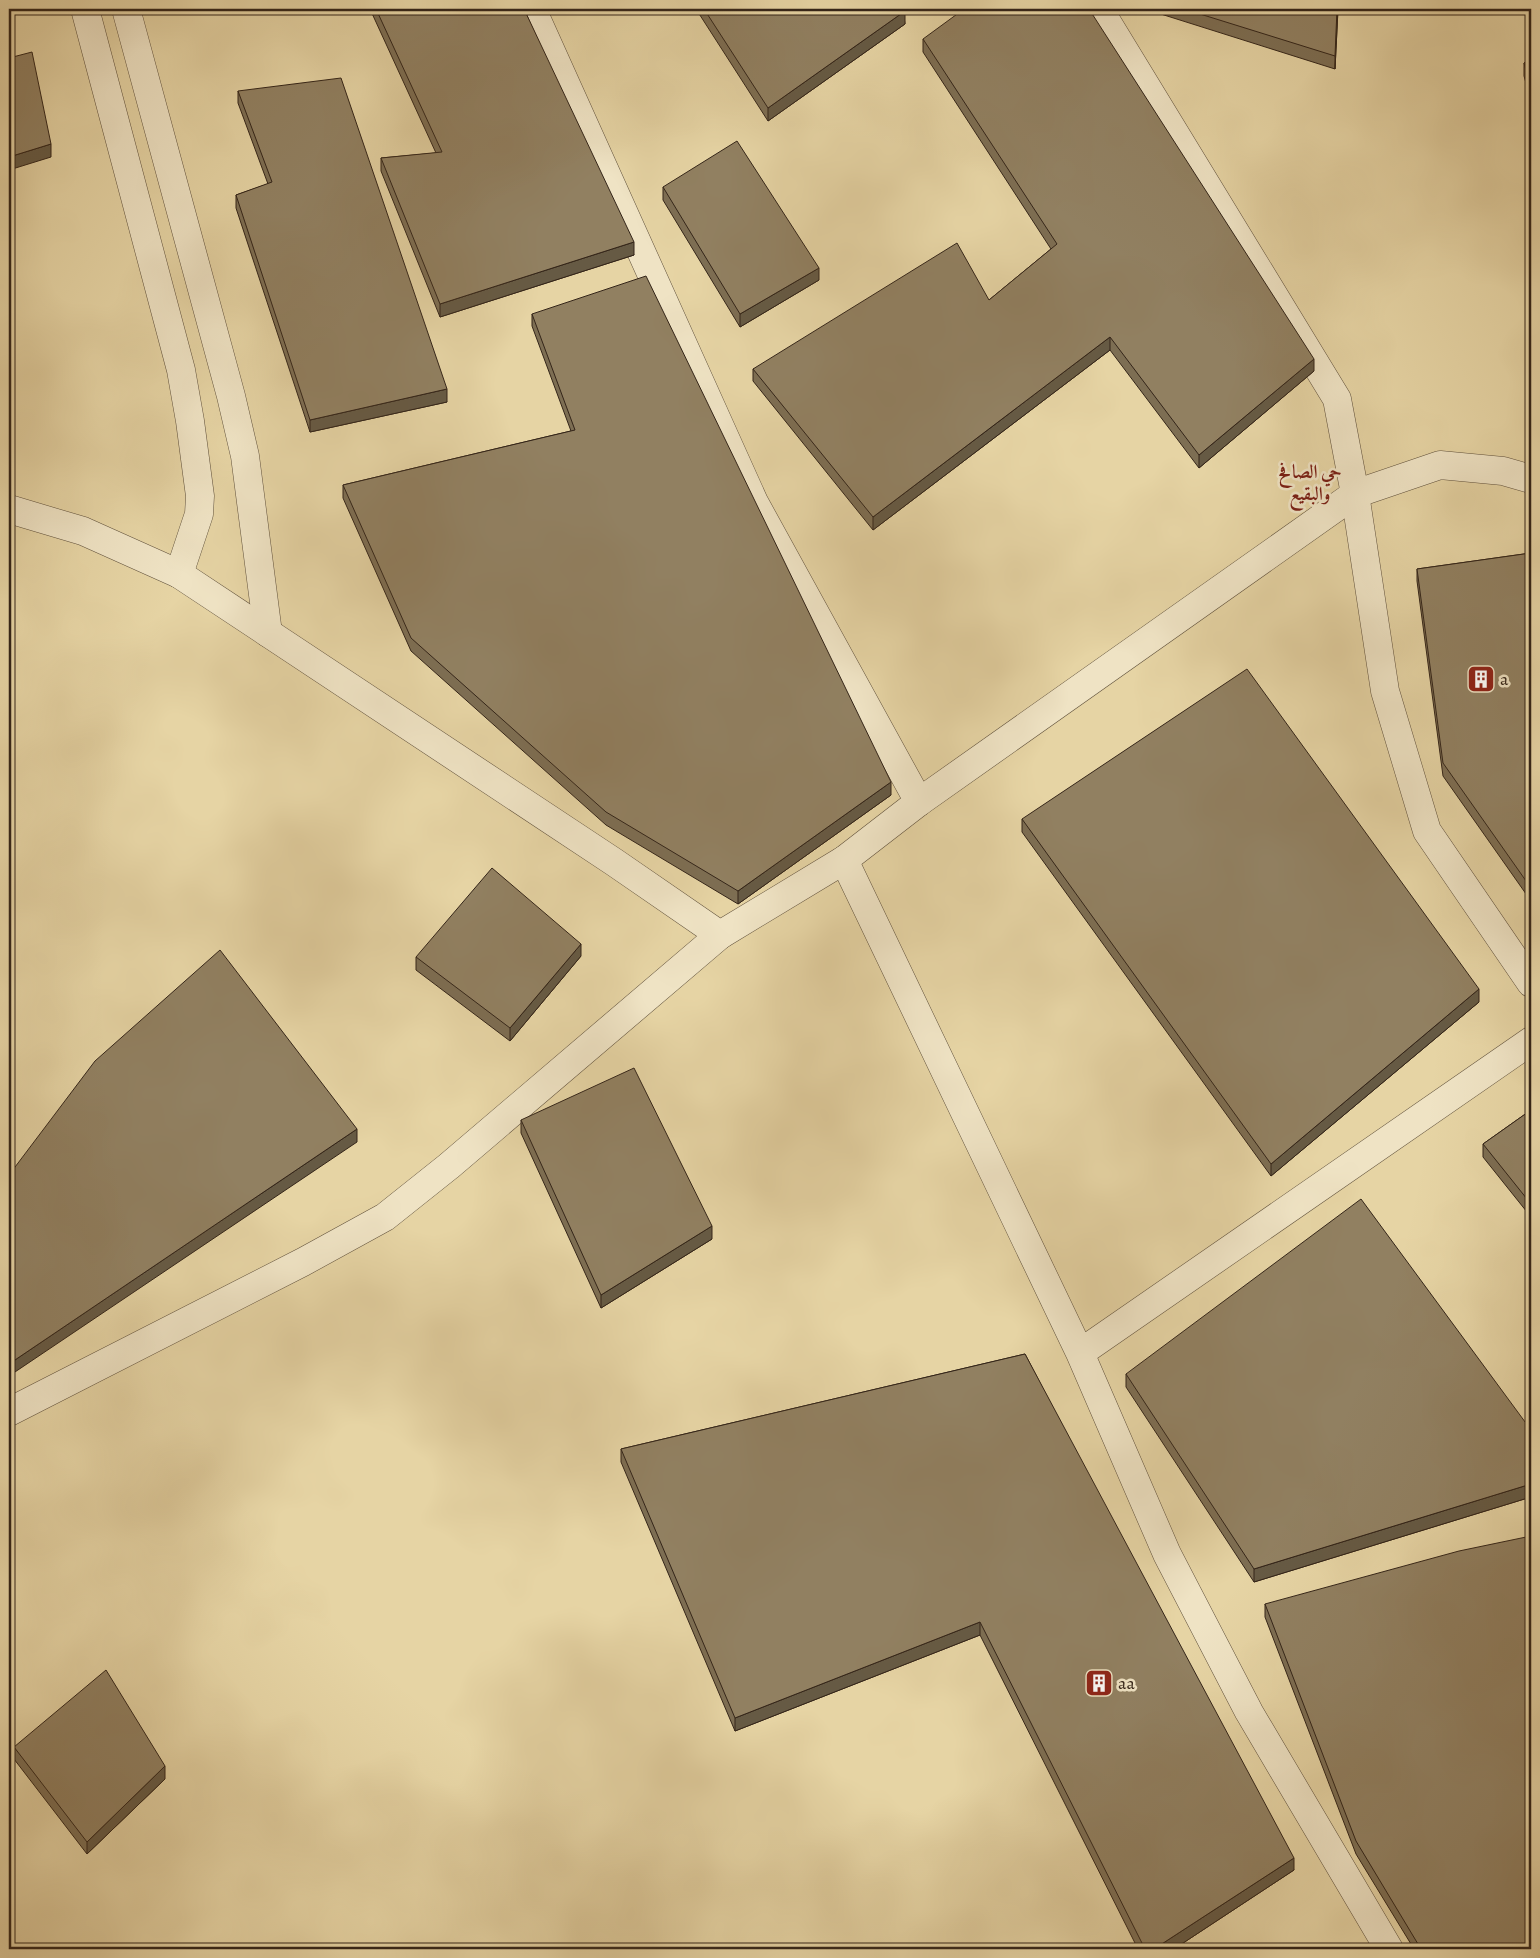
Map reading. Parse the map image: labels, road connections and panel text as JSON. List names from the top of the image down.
{
  "districts": ["حي الصافح والبقيع"],
  "places": {
    "building": ["a", "aa"]
  }
}
